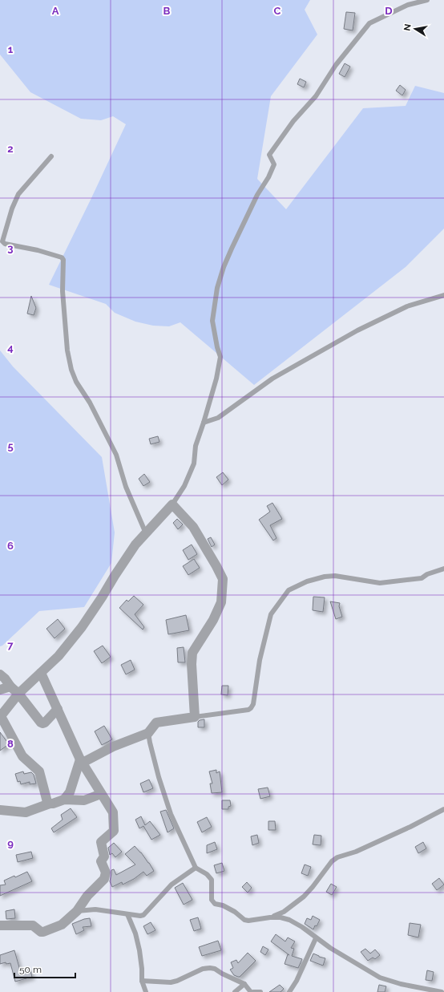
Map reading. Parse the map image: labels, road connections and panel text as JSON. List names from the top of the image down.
{
  "scale_bar": "50 m",
  "north": "left",
  "grid": {
    "columns": [
      "A",
      "B",
      "C",
      "D"
    ],
    "rows": [
      "1",
      "2",
      "3",
      "4",
      "5",
      "6",
      "7",
      "8",
      "9"
    ]
  }
}
